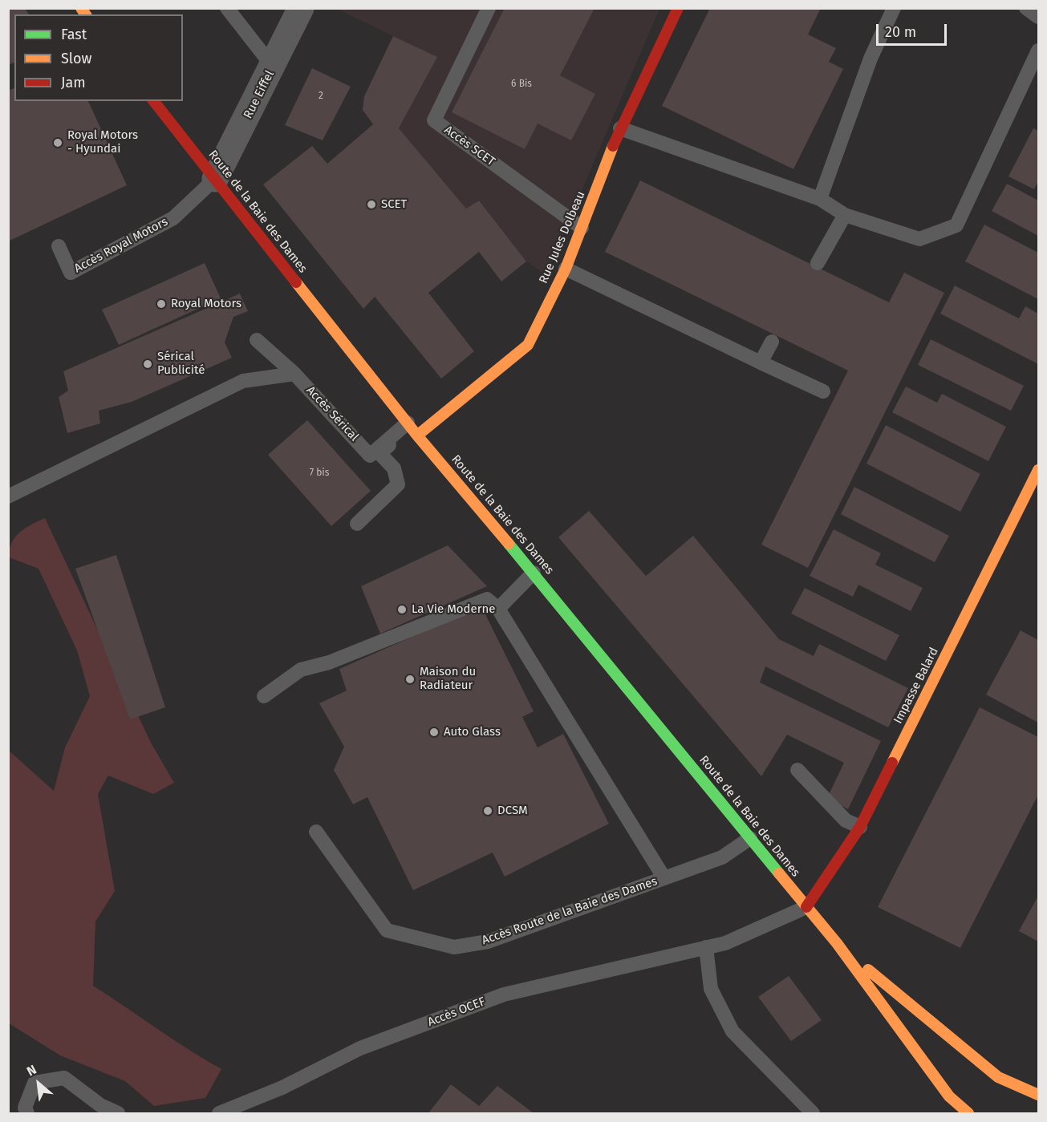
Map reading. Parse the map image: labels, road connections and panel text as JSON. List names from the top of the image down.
{
  "streets": {
    "main road": ["Route de la Baie des Dames", "Rue Jules Dolbeau", "Impasse Balard"],
    "street": ["Rue Eiffel"],
    "lane": [
      "Accès SCET",
      "Accès Royal Motors",
      "Accès Sérical",
      "Accès Route de la Baie des Dames",
      "Accès OCEF"
    ]
  },
  "crossings": [
    ["Rue Eiffel", "Route de la Baie des Dames"],
    ["Rue Eiffel", "Accès Royal Motors"],
    ["Accès SCET", "Rue Jules Dolbeau"],
    ["Route de la Baie des Dames", "Rue Jules Dolbeau"],
    ["Route de la Baie des Dames", "Accès Royal Motors"],
    ["Route de la Baie des Dames", "Accès Sérical"],
    ["Route de la Baie des Dames", "Impasse Balard"],
    ["Route de la Baie des Dames", "Accès Route de la Baie des Dames"],
    ["Route de la Baie des Dames", "Accès OCEF"],
    ["Rue Jules Dolbeau", "Accès Sérical"],
    ["Impasse Balard", "Accès OCEF"]
  ],
  "places": [
    "Royal Motors - Hyundai",
    "SCET",
    "Royal Motors",
    "Sérical Publicité",
    "La Vie Moderne",
    "Maison du Radiateur",
    "Auto Glass",
    "DCSM"
  ],
  "house_numbers": ["6 Bis", "2", "7 bis"],
  "legend": ["Fast", "Slow", "Jam"],
  "scale_bar": "20 m",
  "north": "top left"
}
